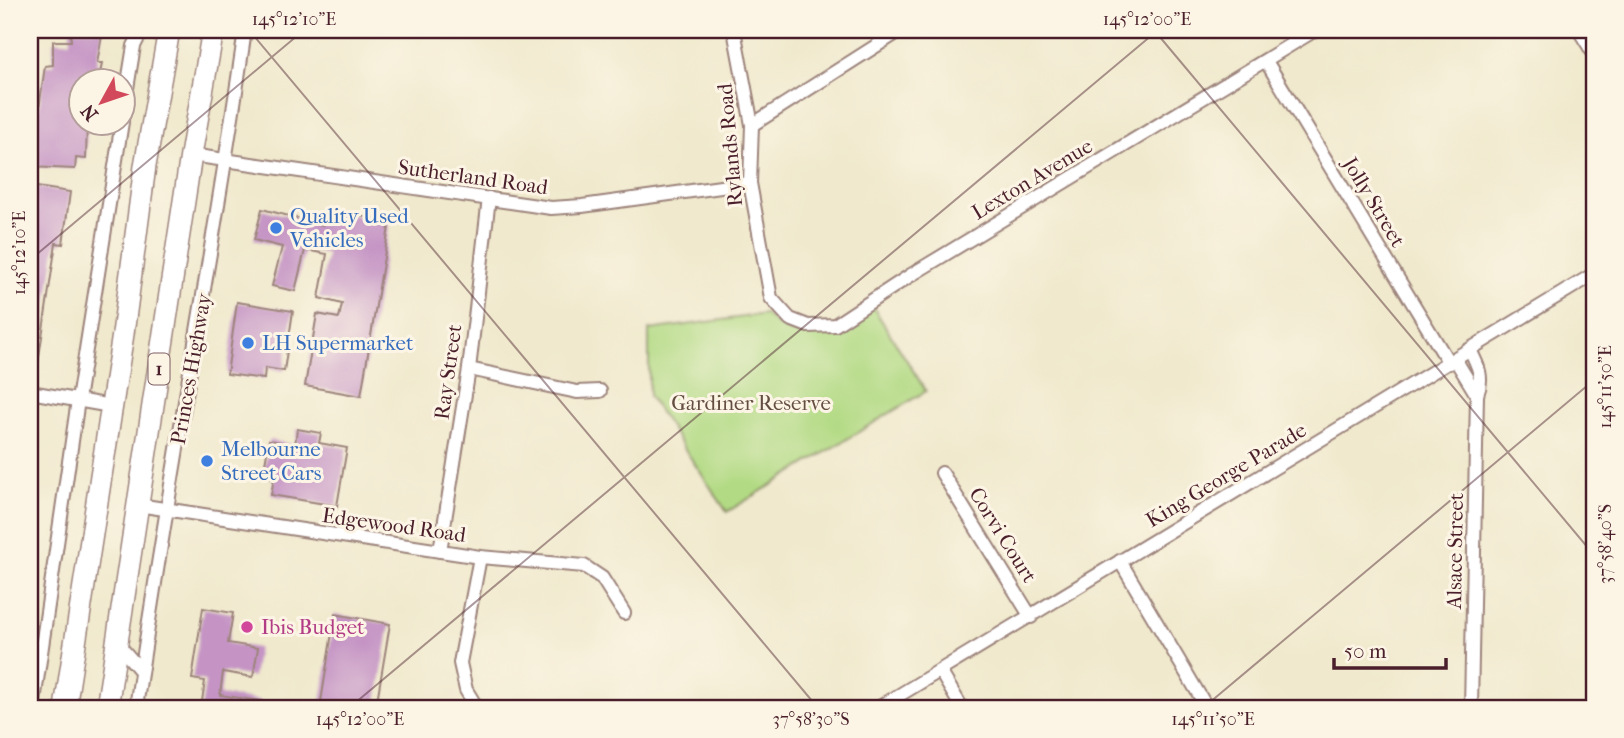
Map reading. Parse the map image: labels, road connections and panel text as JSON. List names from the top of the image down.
{
  "streets": {
    "highway": ["1", "Princes Highway"],
    "street": [
      "Rylands Road",
      "Sutherland Road",
      "Lexton Avenue",
      "Jolly Street",
      "Ray Street",
      "King George Parade",
      "Edgewood Road",
      "Corvi Court",
      "Alsace Street"
    ]
  },
  "crossings": [
    ["Rylands Road", "Sutherland Road"],
    ["Rylands Road", "Lexton Avenue"],
    ["Sutherland Road", "Princes Highway"],
    ["Sutherland Road", "Ray Street"],
    ["Lexton Avenue", "Jolly Street"],
    ["Jolly Street", "King George Parade"],
    ["Princes Highway", "Edgewood Road"],
    ["Ray Street", "Edgewood Road"],
    ["King George Parade", "Corvi Court"],
    ["King George Parade", "Alsace Street"]
  ],
  "parks": ["Gardiner Reserve"],
  "places": [
    "Quality Used Vehicles",
    "LH Supermarket",
    "Melbourne Street Cars",
    "Ibis Budget"
  ],
  "scale_bar": "50 m",
  "north": "bottom left",
  "coordinates": [
    "145°12'10\"E",
    "145°12'00\"E",
    "145°11'50\"E",
    "37°58'40\"S",
    "37°58'30\"S"
  ]
}
